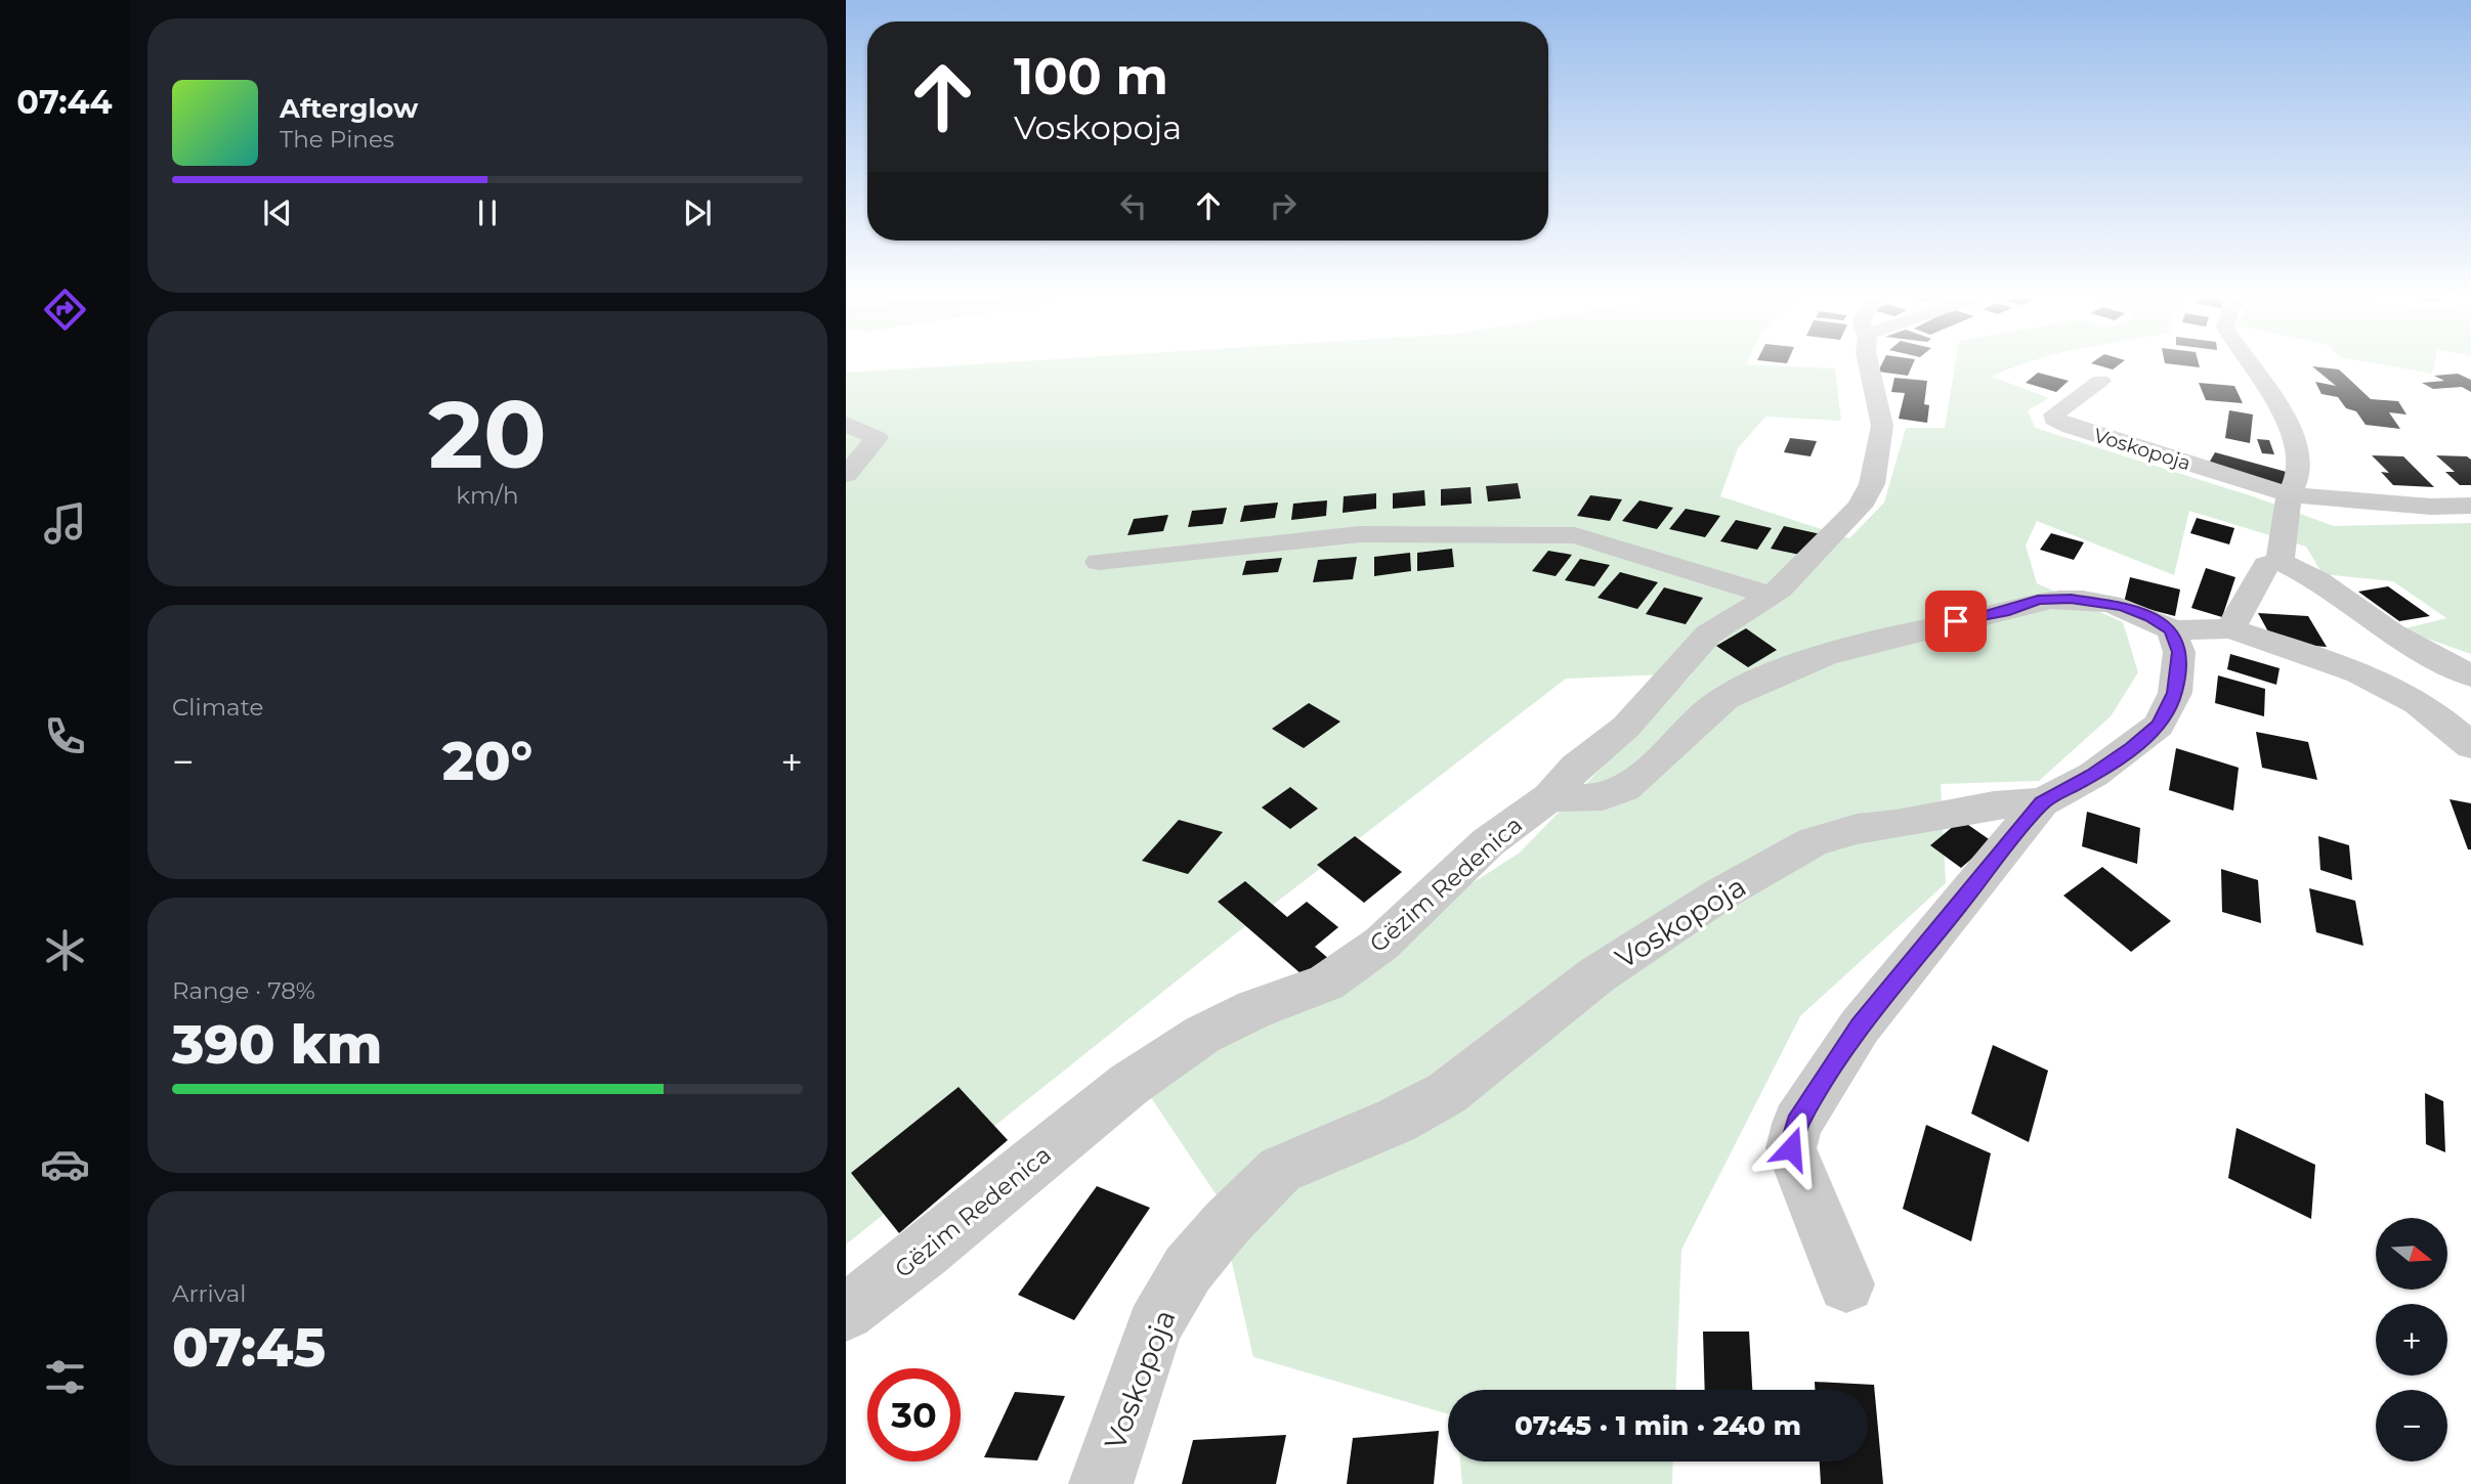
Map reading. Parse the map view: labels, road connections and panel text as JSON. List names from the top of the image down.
{
  "streets": {
    "street": ["Voskopoja", "Gëzim Redenica"]
  },
  "north": "right",
  "page": {
    "tabs": "07:44",
    "turn": ["100 m", "Voskopoja"],
    "song": ["Afterglow", "The Pines"],
    "tile": [
      ["20", "km/h"],
      "Climate",
      ["Range · 78%", "390 km"],
      ["Arrival", "07:45"]
    ],
    "heat": ["−", "20°", "+"],
    "map_buttons": ["+", "−"],
    "limit": "30",
    "trip": "07:45 · 1 min · 240 m"
  }
}
